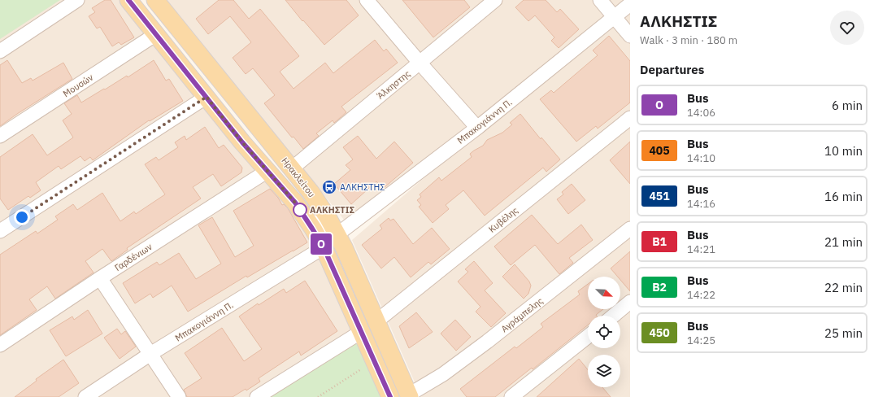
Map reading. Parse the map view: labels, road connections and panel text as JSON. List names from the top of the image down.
{
  "streets": {
    "main road": ["Ηρακλείτου"],
    "street": [
      "Άλκηστης",
      "Μουσών",
      "Μπακογιάννη Π.",
      "Κυβέλης",
      "Γαρδένιων",
      "Αγράμπελης"
    ]
  },
  "crossings": [
    ["Άλκηστης", "Ηρακλείτου"],
    ["Μουσών", "Ηρακλείτου"],
    ["Μπακογιάννη Π.", "Ηρακλείτου"],
    ["Ηρακλείτου", "Κυβέλης"],
    ["Ηρακλείτου", "Γαρδένιων"],
    ["Ηρακλείτου", "Αγράμπελης"]
  ],
  "places": {
    "bus stop": ["ΑΛΚΗΣΤΗΣ"],
    "other": ["ΑΛΚΗΣΤΙΣ"]
  },
  "lines": ["bus line Ο"],
  "north": "bottom right",
  "page": {
    "on_map": "Ο",
    "heading": [
      ["ΑΛΚΗΣΤΙΣ", "Walk · 3 min · 180 m"],
      "Departures"
    ],
    "list": [
      {
        "mark": "Ο",
        "name": "Bus",
        "note": "14:06",
        "value": "6 min"
      },
      {
        "mark": "405",
        "name": "Bus",
        "note": "14:10",
        "value": "10 min"
      },
      {
        "mark": "451",
        "name": "Bus",
        "note": "14:16",
        "value": "16 min"
      },
      {
        "mark": "Β1",
        "name": "Bus",
        "note": "14:21",
        "value": "21 min"
      },
      {
        "mark": "Β2",
        "name": "Bus",
        "note": "14:22",
        "value": "22 min"
      },
      {
        "mark": "450",
        "name": "Bus",
        "note": "14:25",
        "value": "25 min"
      }
    ]
  }
}
